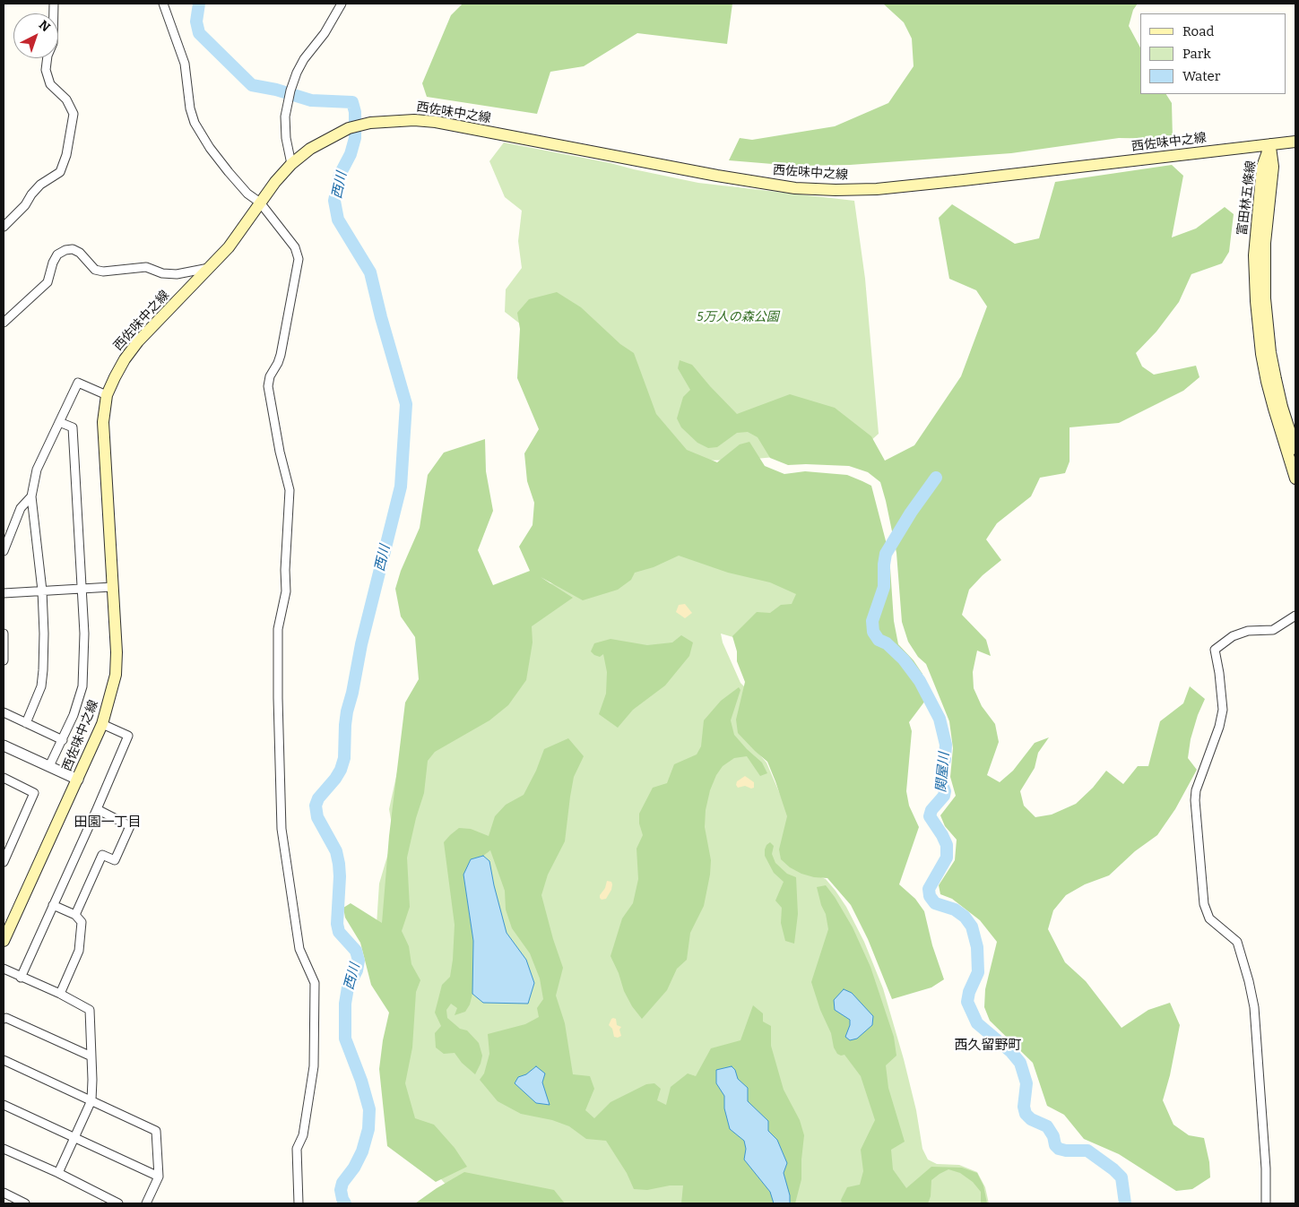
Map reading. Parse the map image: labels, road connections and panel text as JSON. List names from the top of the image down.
{
  "streets": {
    "main road": ["西佐味中之線", "富田林五條線"]
  },
  "crossings": [
    ["西佐味中之線", "富田林五條線"]
  ],
  "districts": ["田園一丁目", "西久留野町"],
  "water": ["西川", "関屋川"],
  "parks": ["5万人の森公園"],
  "legend": ["Road", "Park", "Water"],
  "north": "top right"
}
